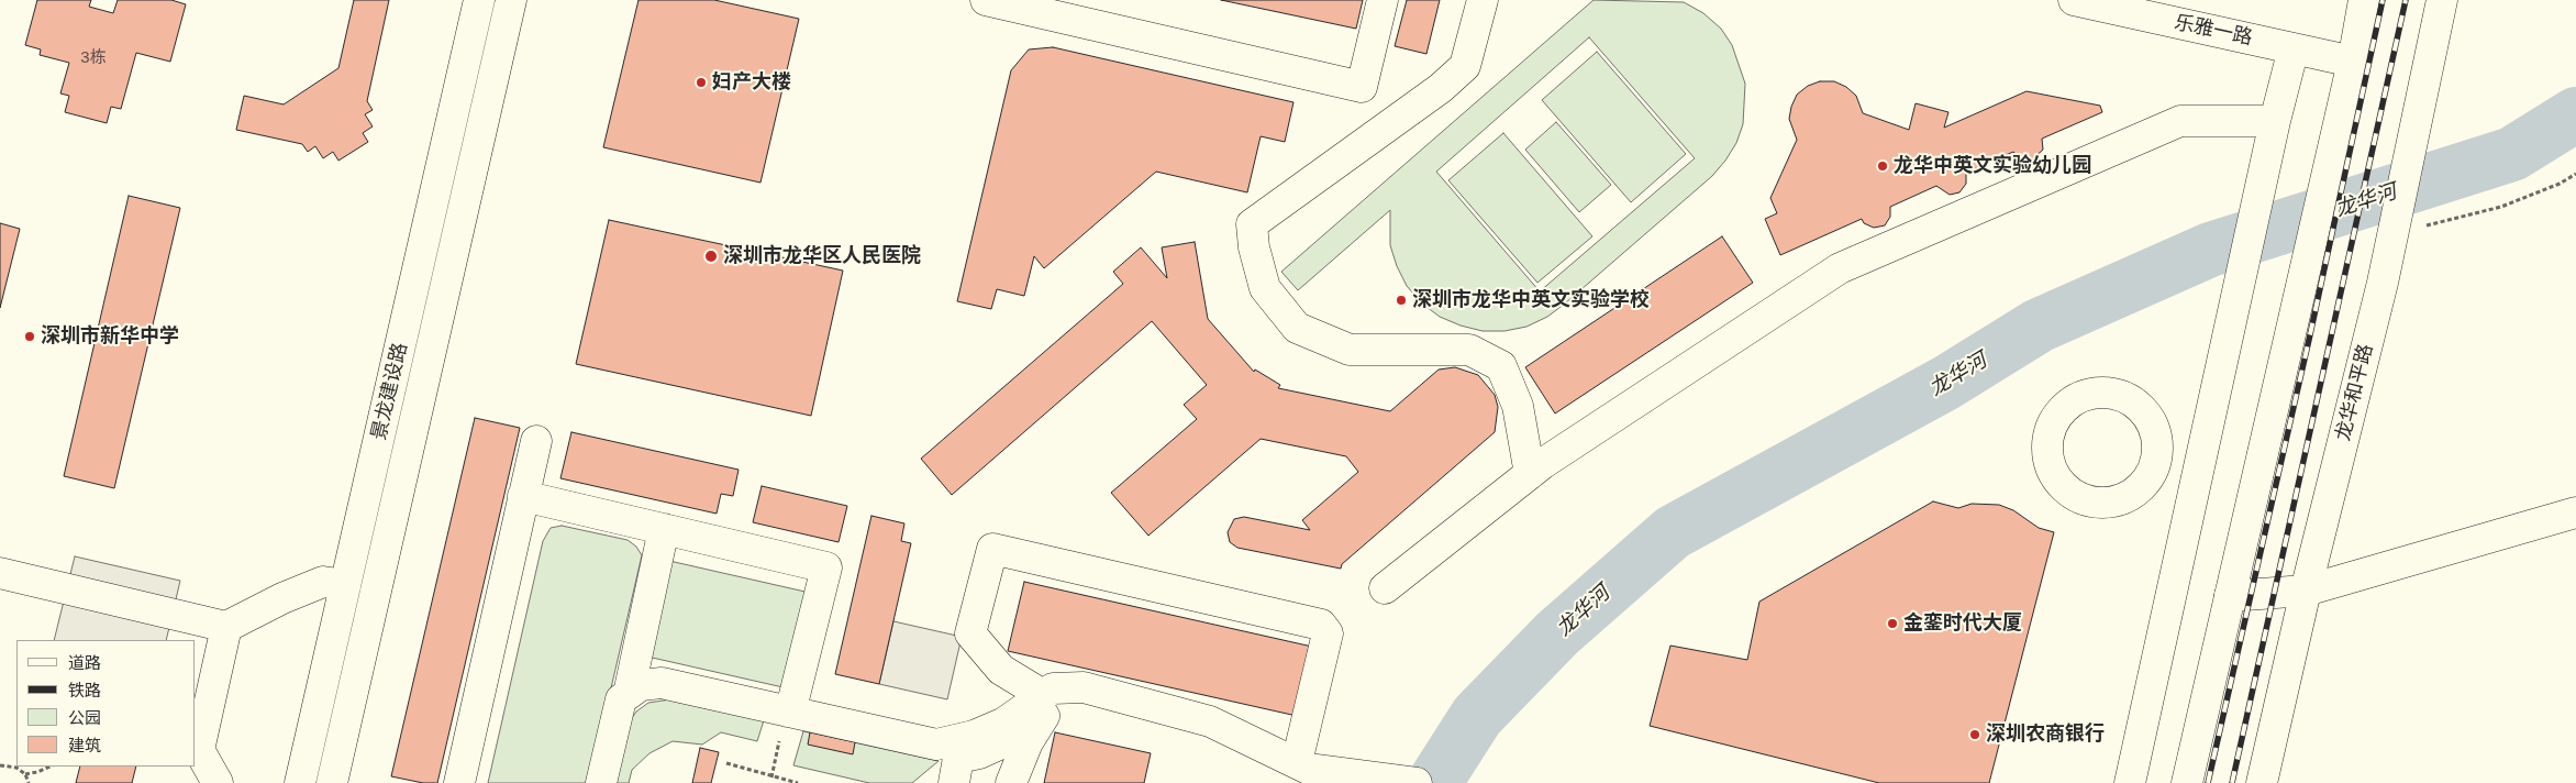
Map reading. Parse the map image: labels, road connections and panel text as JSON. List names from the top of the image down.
{
  "streets": {
    "main road": ["乐雅一路", "景龙建设路", "龙华和平路"]
  },
  "water": ["龙华河"],
  "places": [
    "妇产大楼",
    "龙华中英文实验幼儿园",
    "深圳市龙华区人民医院",
    "深圳市龙华中英文实验学校",
    "深圳市新华中学",
    "金銮时代大厦",
    "深圳农商银行"
  ],
  "house_numbers": ["3栋"],
  "legend": [
    "道路",
    "铁路",
    "公园",
    "建筑"
  ]
}
